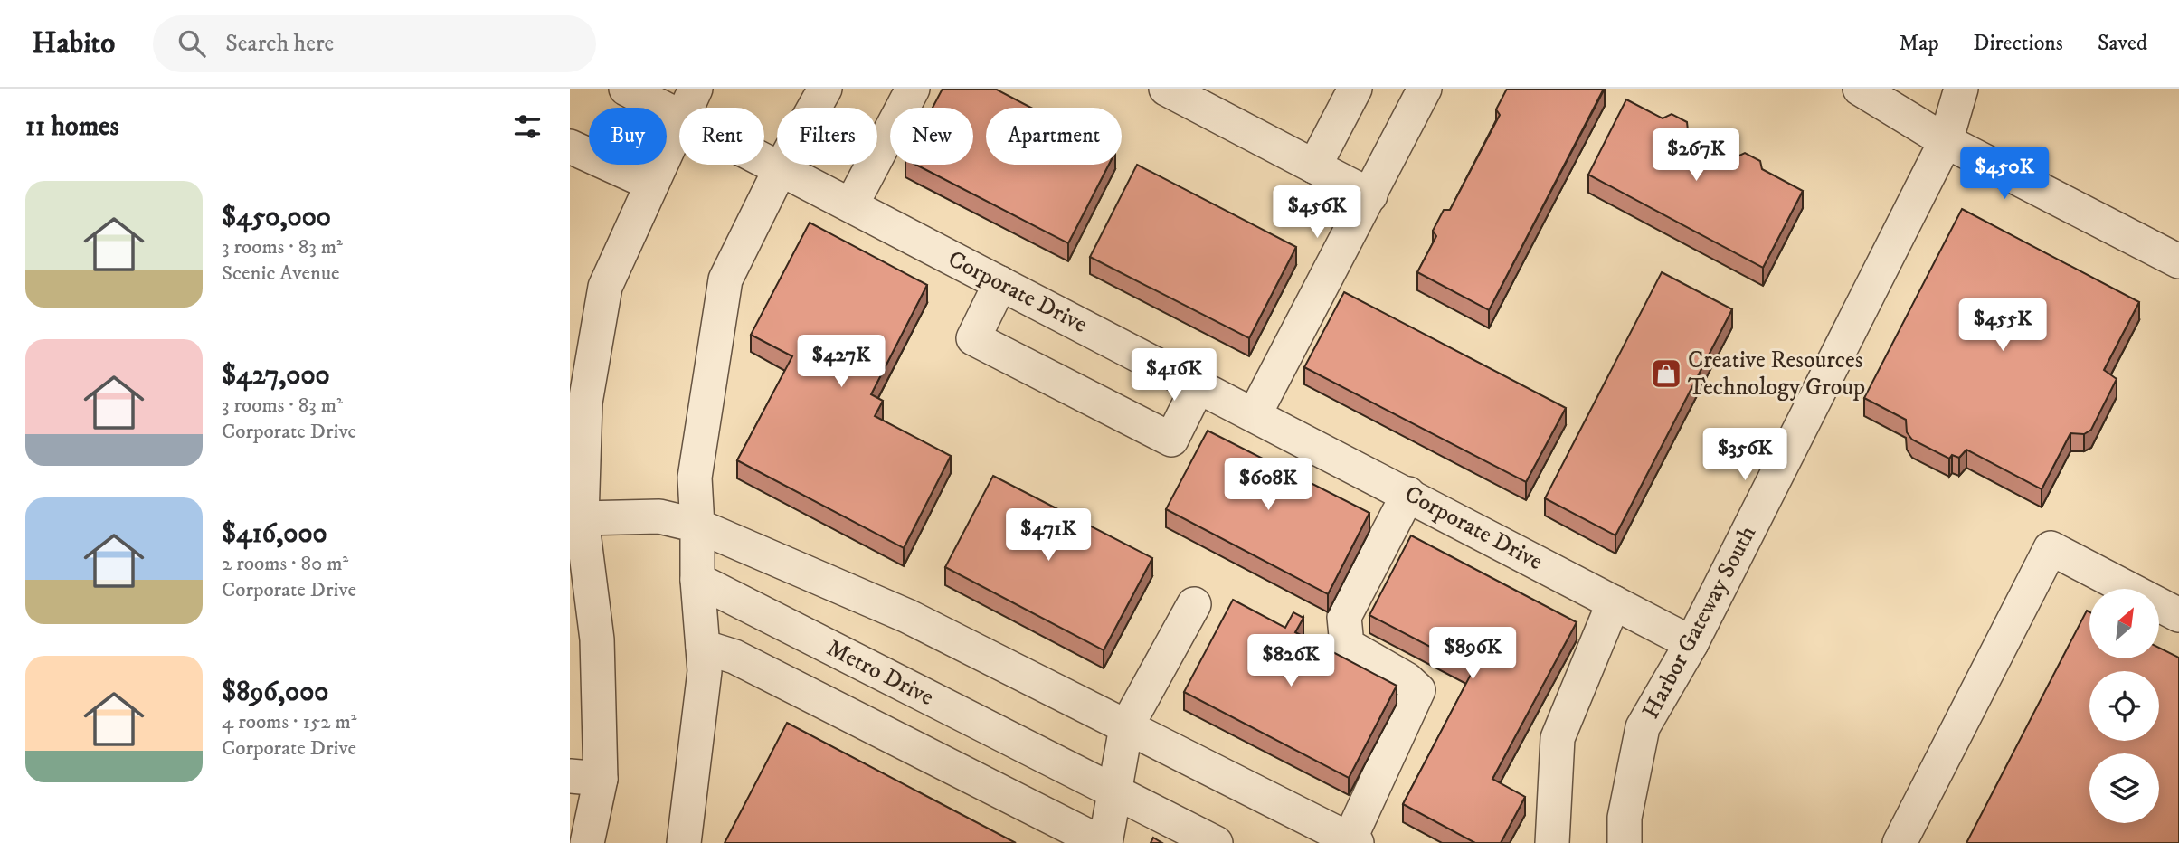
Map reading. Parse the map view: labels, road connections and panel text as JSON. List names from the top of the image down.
{
  "streets": {
    "street": ["Corporate Drive", "Harbor Gateway South", "Metro Drive"]
  },
  "crossings": [
    ["Corporate Drive", "Harbor Gateway South"]
  ],
  "places": {
    "shop": ["Creative Resources Technology Group"]
  },
  "north": "top right",
  "page": {
    "header": "Habito",
    "search": "Search here",
    "nav": ["Map", "Directions", "Saved"],
    "heading": "11 homes",
    "chip": [
      "Buy",
      "Rent",
      "Filters",
      "New",
      "Apartment"
    ],
    "price": [
      "$267K",
      "$450K",
      "$456K",
      "$455K",
      "$427K",
      "$416K",
      "$356K",
      "$608K",
      "$471K",
      "$896K",
      "$826K"
    ],
    "list": [
      {
        "name": "$450,000",
        "note": "3 rooms · 83 m² · Scenic Avenue"
      },
      {
        "name": "$427,000",
        "note": "3 rooms · 83 m² · Corporate Drive"
      },
      {
        "name": "$416,000",
        "note": "2 rooms · 80 m² · Corporate Drive"
      },
      {
        "name": "$896,000",
        "note": "4 rooms · 152 m² · Corporate Drive"
      }
    ]
  }
}
